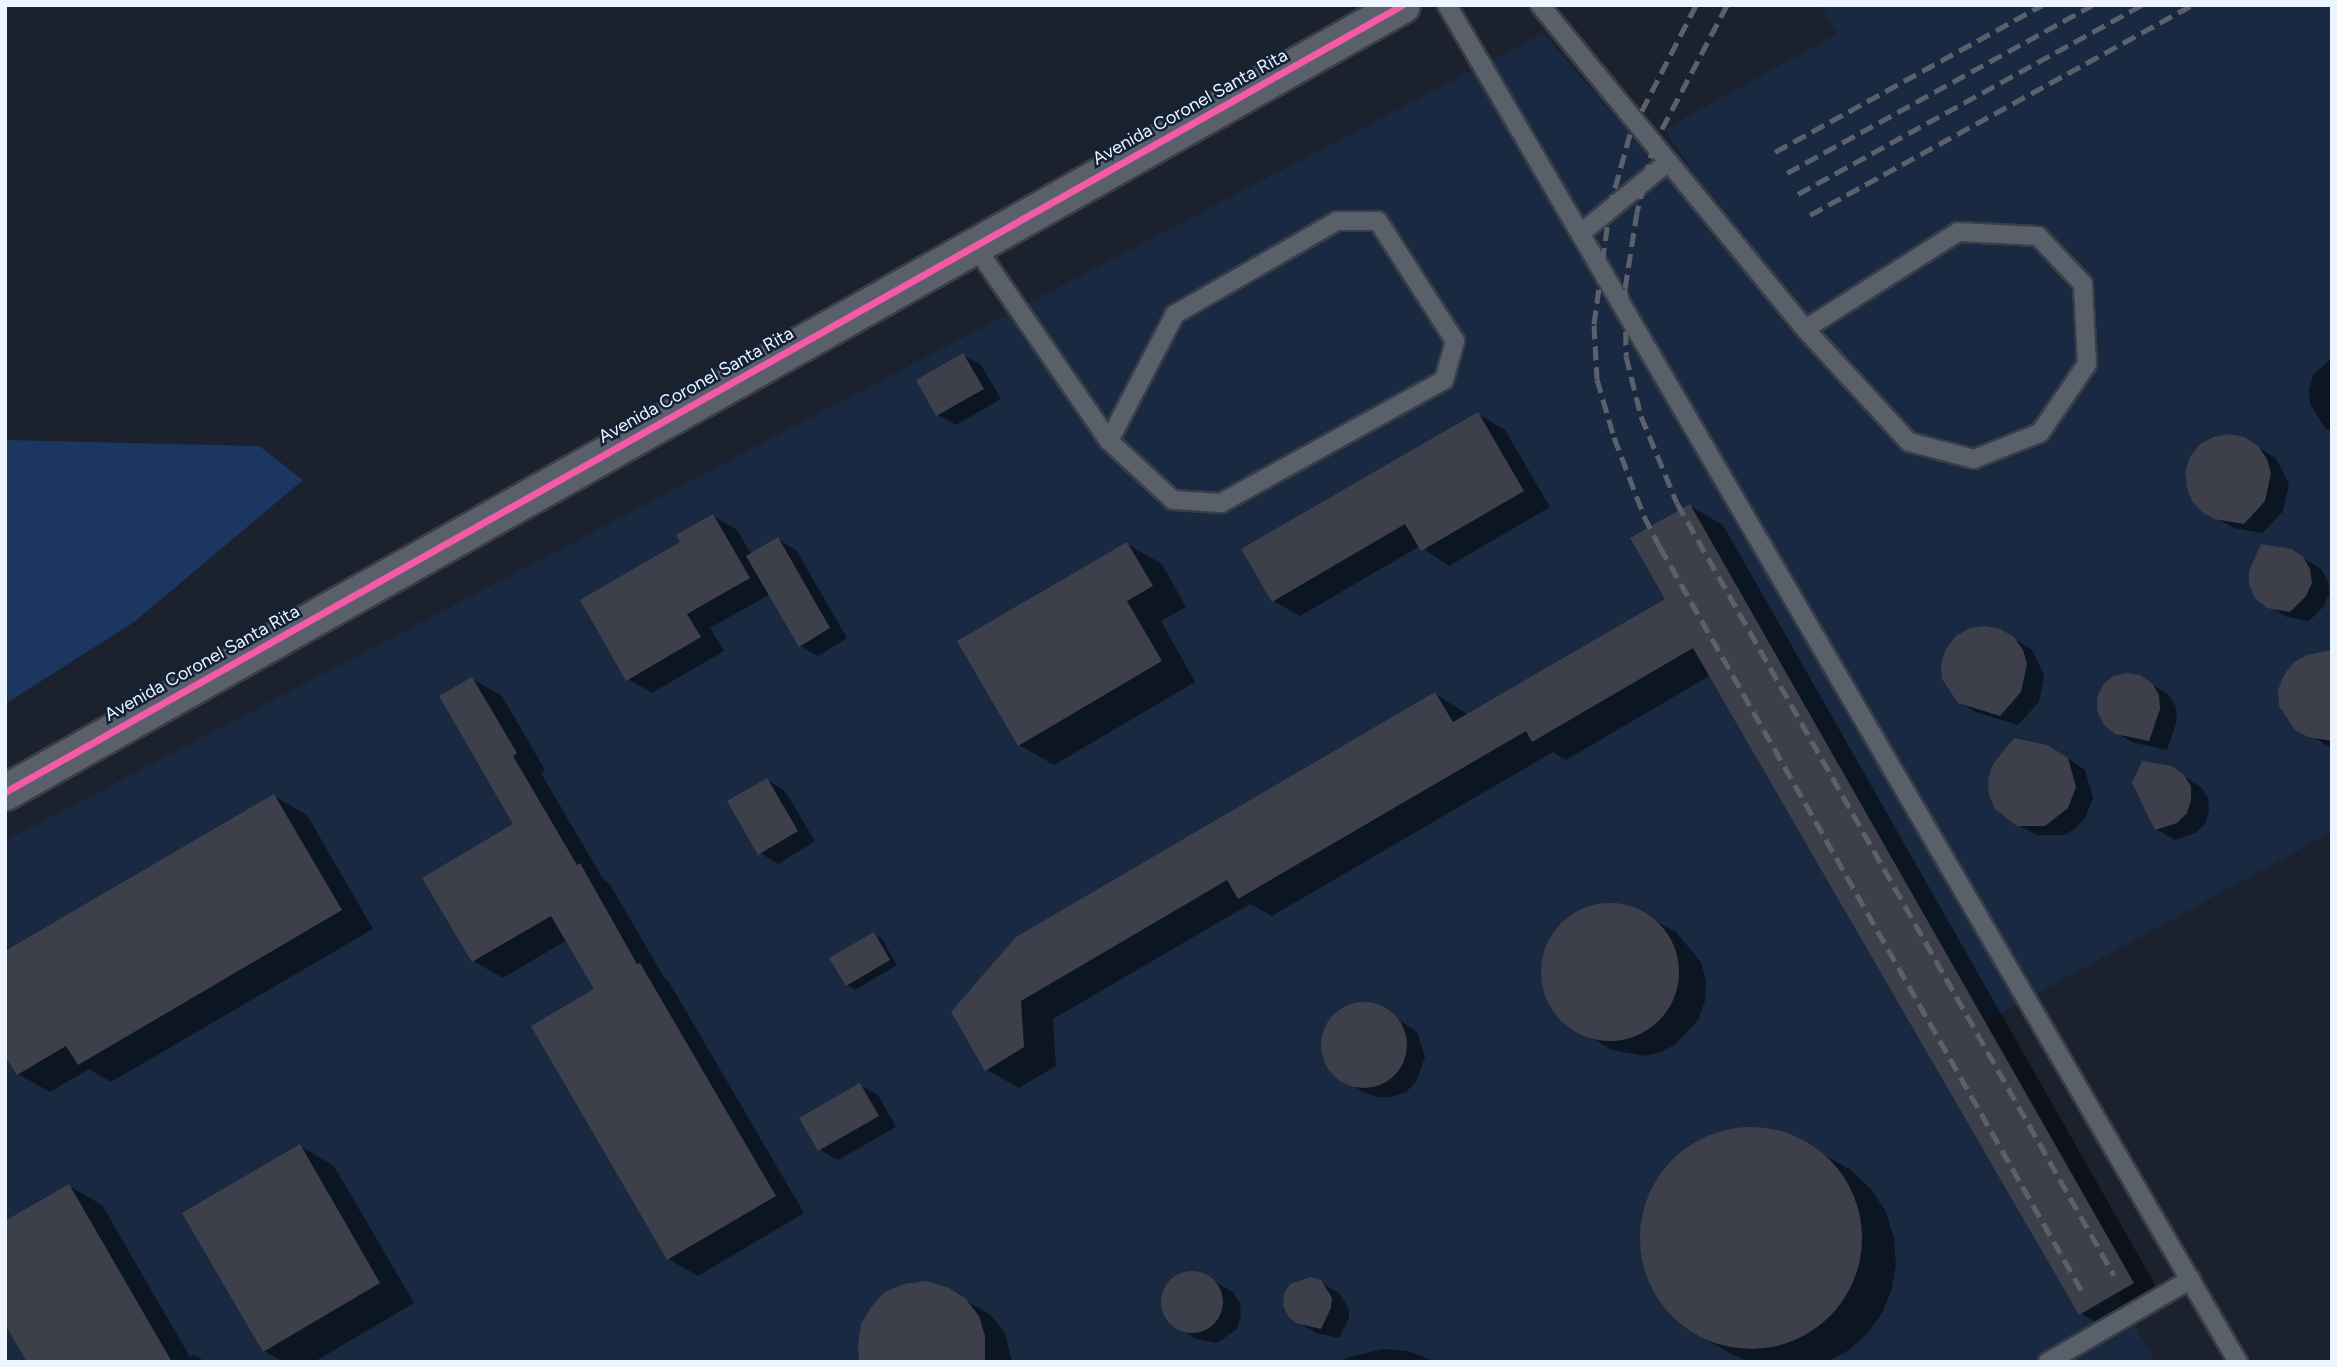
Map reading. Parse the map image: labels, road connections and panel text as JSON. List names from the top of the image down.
{
  "streets": {
    "street": ["Avenida Coronel Santa Rita"]
  }
}
